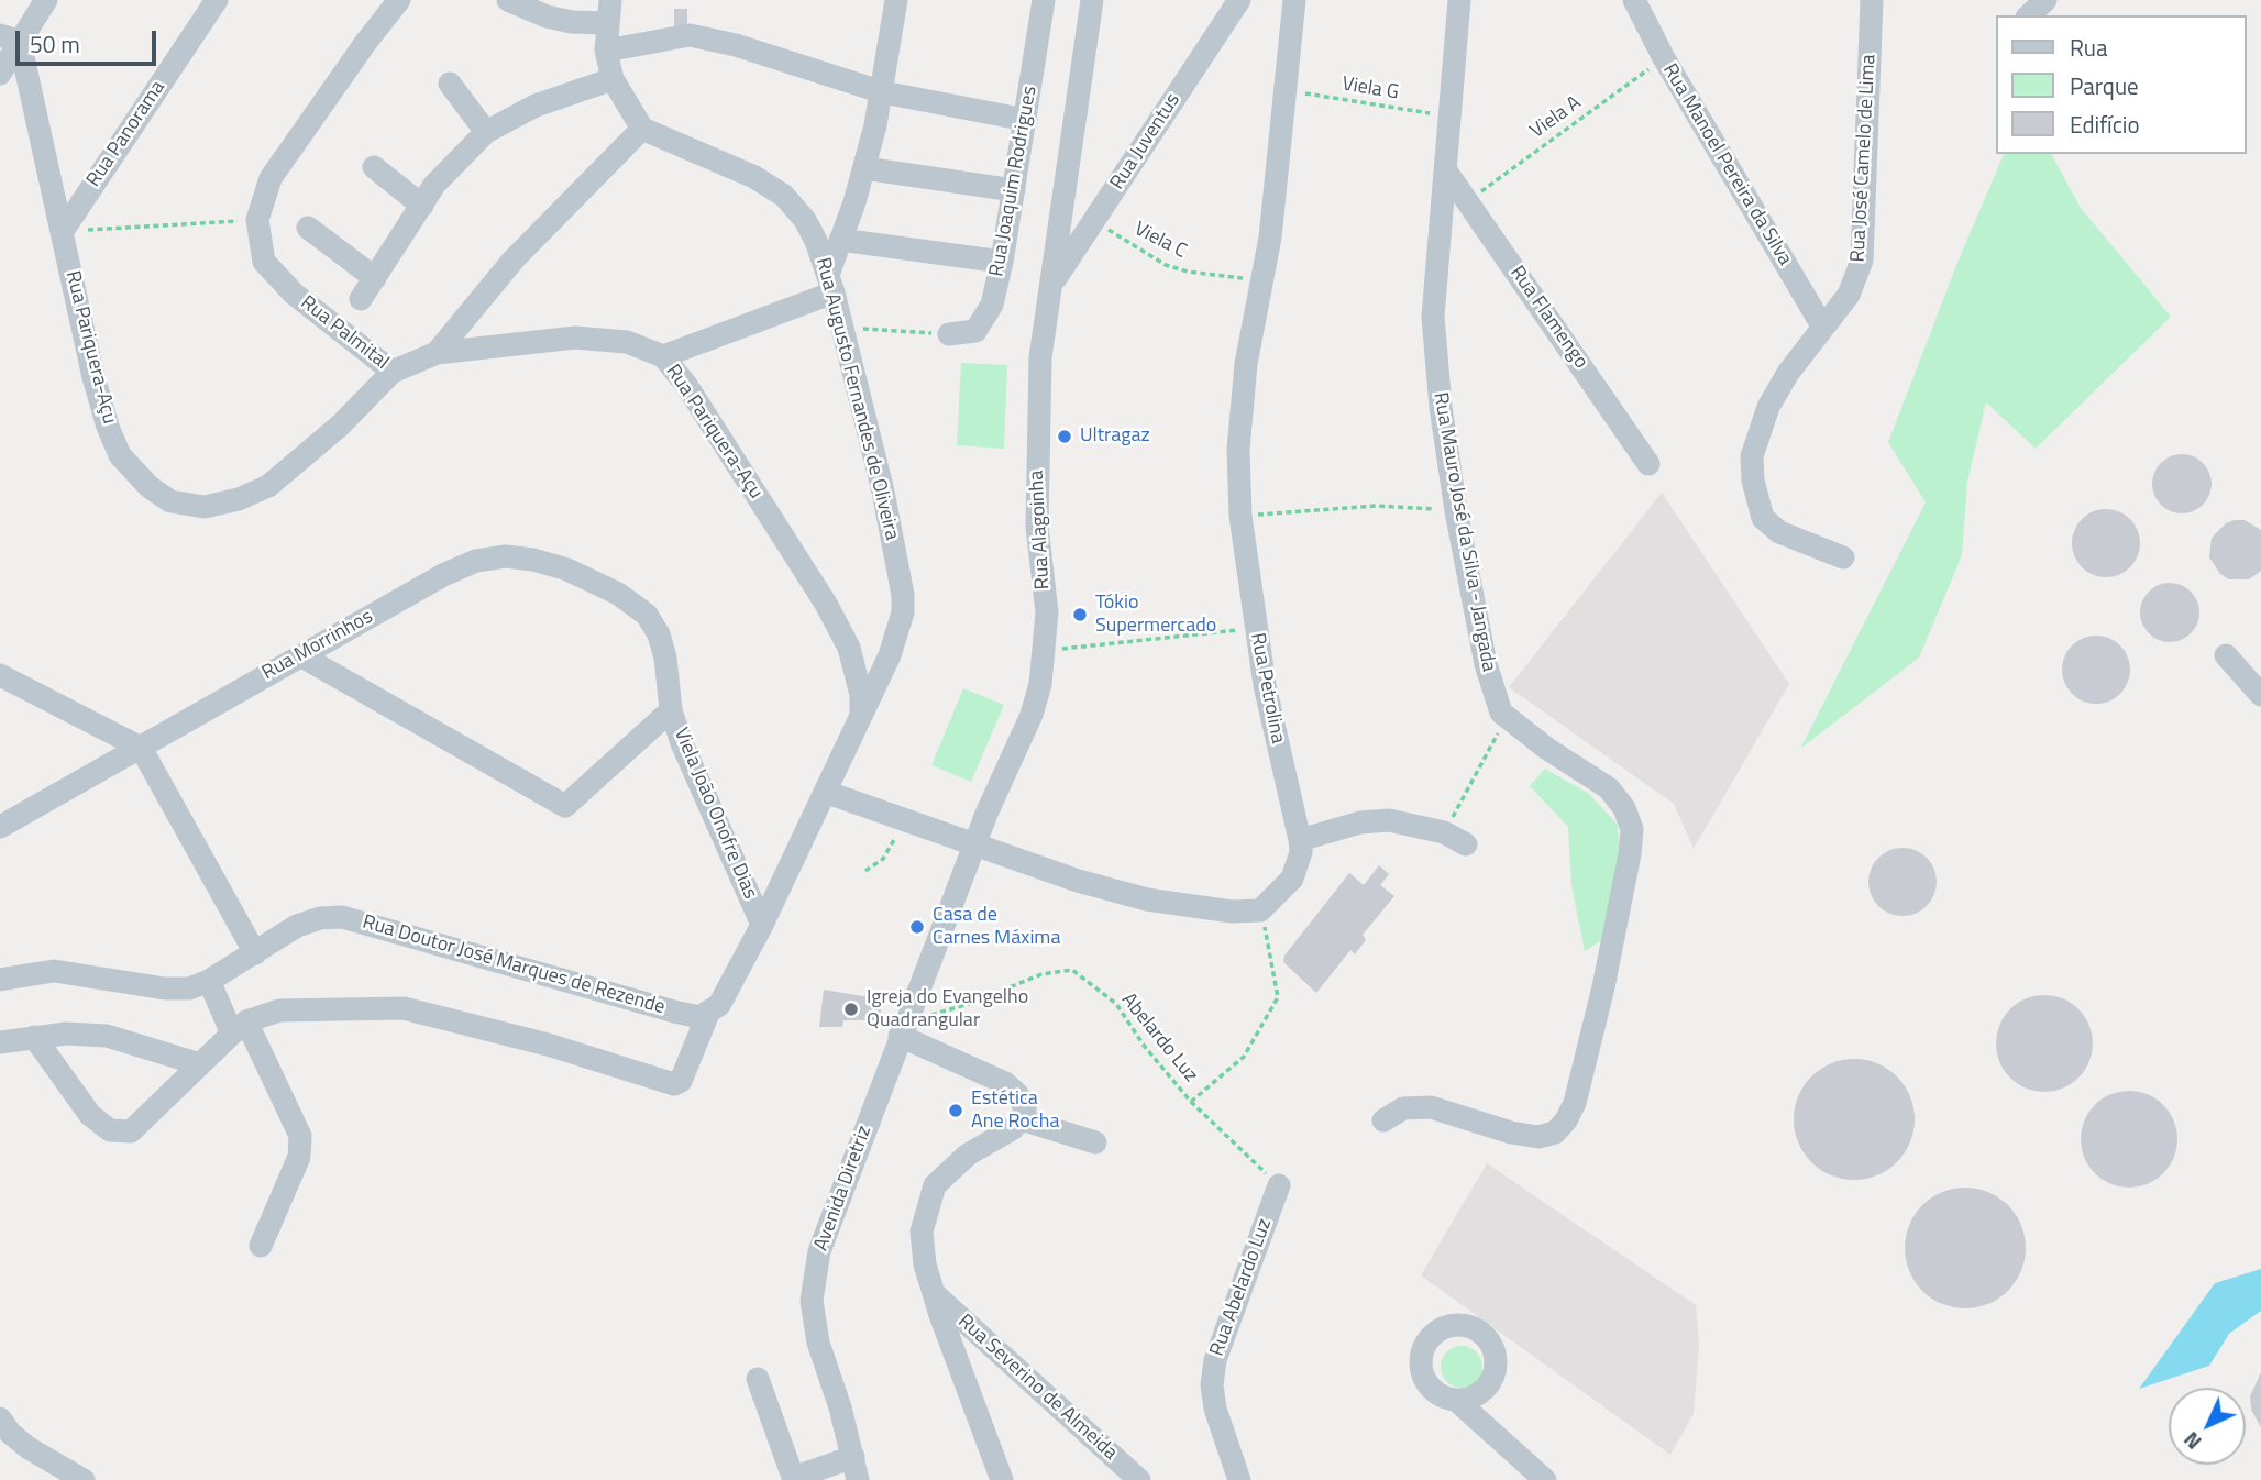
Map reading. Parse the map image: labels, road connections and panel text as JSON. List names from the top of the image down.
{
  "streets": {
    "street": [
      "Rua Panorama",
      "Rua Juventus",
      "Rua José Camelo de Lima",
      "Rua Manoel Pereira da Silva",
      "Rua Joaquim Rodrigues",
      "Rua Flamengo",
      "Rua Palmital",
      "Rua Pariquera-Açu",
      "Rua Augusto Fernandes de Oliveira",
      "Rua Alagoinha",
      "Rua Mauro José da Silva - Jangada",
      "Rua Morrinhos",
      "Rua Petrolina",
      "Viela João Onofre Dias",
      "Rua Doutor José Marques de Rezende",
      "Avenida Diretriz",
      "Rua Abelardo Luz",
      "Rua Severino de Almeida"
    ],
    "path": [
      "Viela G",
      "Viela A",
      "Viela C",
      "Abelardo Luz"
    ]
  },
  "crossings": [
    ["Viela G", "Rua Mauro José da Silva - Jangada"],
    ["Viela G", "Rua Petrolina"],
    ["Viela A", "Rua Manoel Pereira da Silva"],
    ["Viela A", "Rua Flamengo"],
    ["Rua Panorama", "Rua Pariquera-Açu"],
    ["Rua Juventus", "Viela C"],
    ["Rua Juventus", "Rua Alagoinha"],
    ["Rua José Camelo de Lima", "Rua Manoel Pereira da Silva"],
    ["Viela C", "Rua Petrolina"],
    ["Rua Flamengo", "Rua Mauro José da Silva - Jangada"],
    ["Rua Palmital", "Rua Pariquera-Açu"],
    ["Rua Palmital", "Rua Augusto Fernandes de Oliveira"],
    ["Rua Pariquera-Açu", "Rua Augusto Fernandes de Oliveira"],
    ["Rua Alagoinha", "Abelardo Luz"],
    ["Rua Alagoinha", "Avenida Diretriz"],
    ["Rua Morrinhos", "Viela João Onofre Dias"],
    ["Abelardo Luz", "Avenida Diretriz"],
    ["Abelardo Luz", "Rua Abelardo Luz"]
  ],
  "places": [
    "Ultragaz",
    "Tókio Supermercado",
    "Casa de Carnes Máxima",
    "Igreja do Evangelho Quadrangular",
    "Estética Ane Rocha"
  ],
  "legend": ["Rua", "Parque", "Edifício"],
  "scale_bar": "50 m",
  "north": "bottom left"
}
